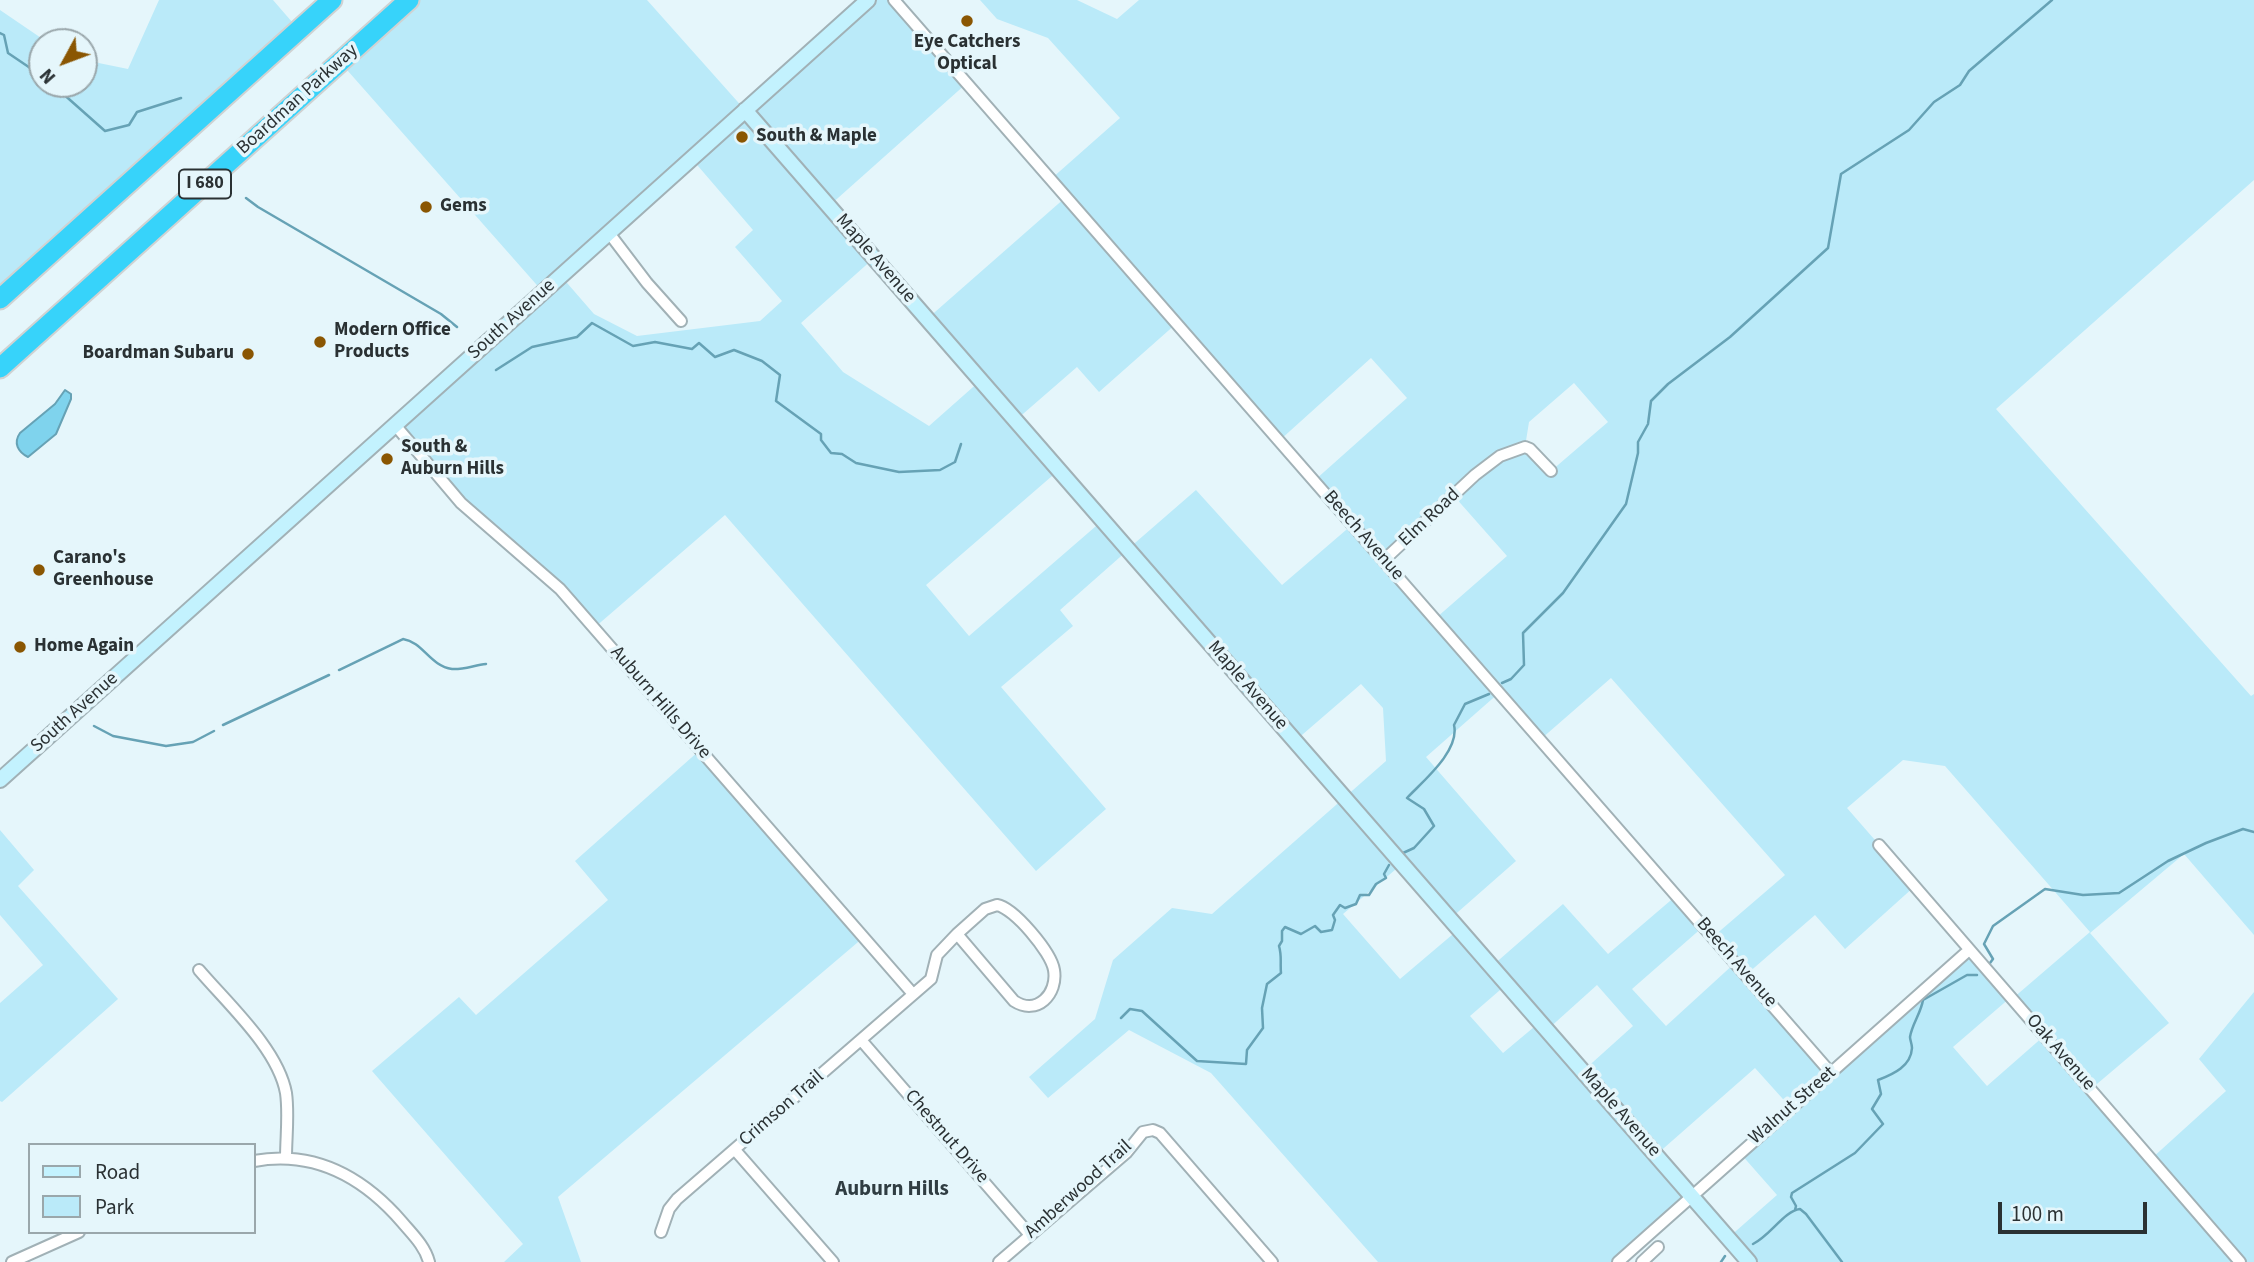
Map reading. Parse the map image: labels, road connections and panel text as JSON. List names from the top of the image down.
{
  "streets": {
    "highway": ["Boardman Parkway", "I 680"],
    "street": [
      "Maple Avenue",
      "South Avenue",
      "Elm Road",
      "Beech Avenue",
      "Auburn Hills Drive",
      "Oak Avenue",
      "Walnut Street",
      "Crimson Trail",
      "Chestnut Drive",
      "Amberwood Trail"
    ]
  },
  "crossings": [
    ["Maple Avenue", "South Avenue"],
    ["Maple Avenue", "Walnut Street"],
    ["South Avenue", "Auburn Hills Drive"],
    ["Elm Road", "Beech Avenue"],
    ["Beech Avenue", "Walnut Street"],
    ["Auburn Hills Drive", "Crimson Trail"],
    ["Oak Avenue", "Walnut Street"],
    ["Crimson Trail", "Chestnut Drive"],
    ["Chestnut Drive", "Amberwood Trail"]
  ],
  "districts": ["Auburn Hills"],
  "places": [
    "Eye Catchers Optical",
    "South & Maple",
    "Gems",
    "Modern Office Products",
    "Boardman Subaru",
    "South & Auburn Hills",
    "Carano's Greenhouse",
    "Home Again"
  ],
  "legend": ["Road", "Park"],
  "scale_bar": "100 m",
  "north": "bottom left"
}
